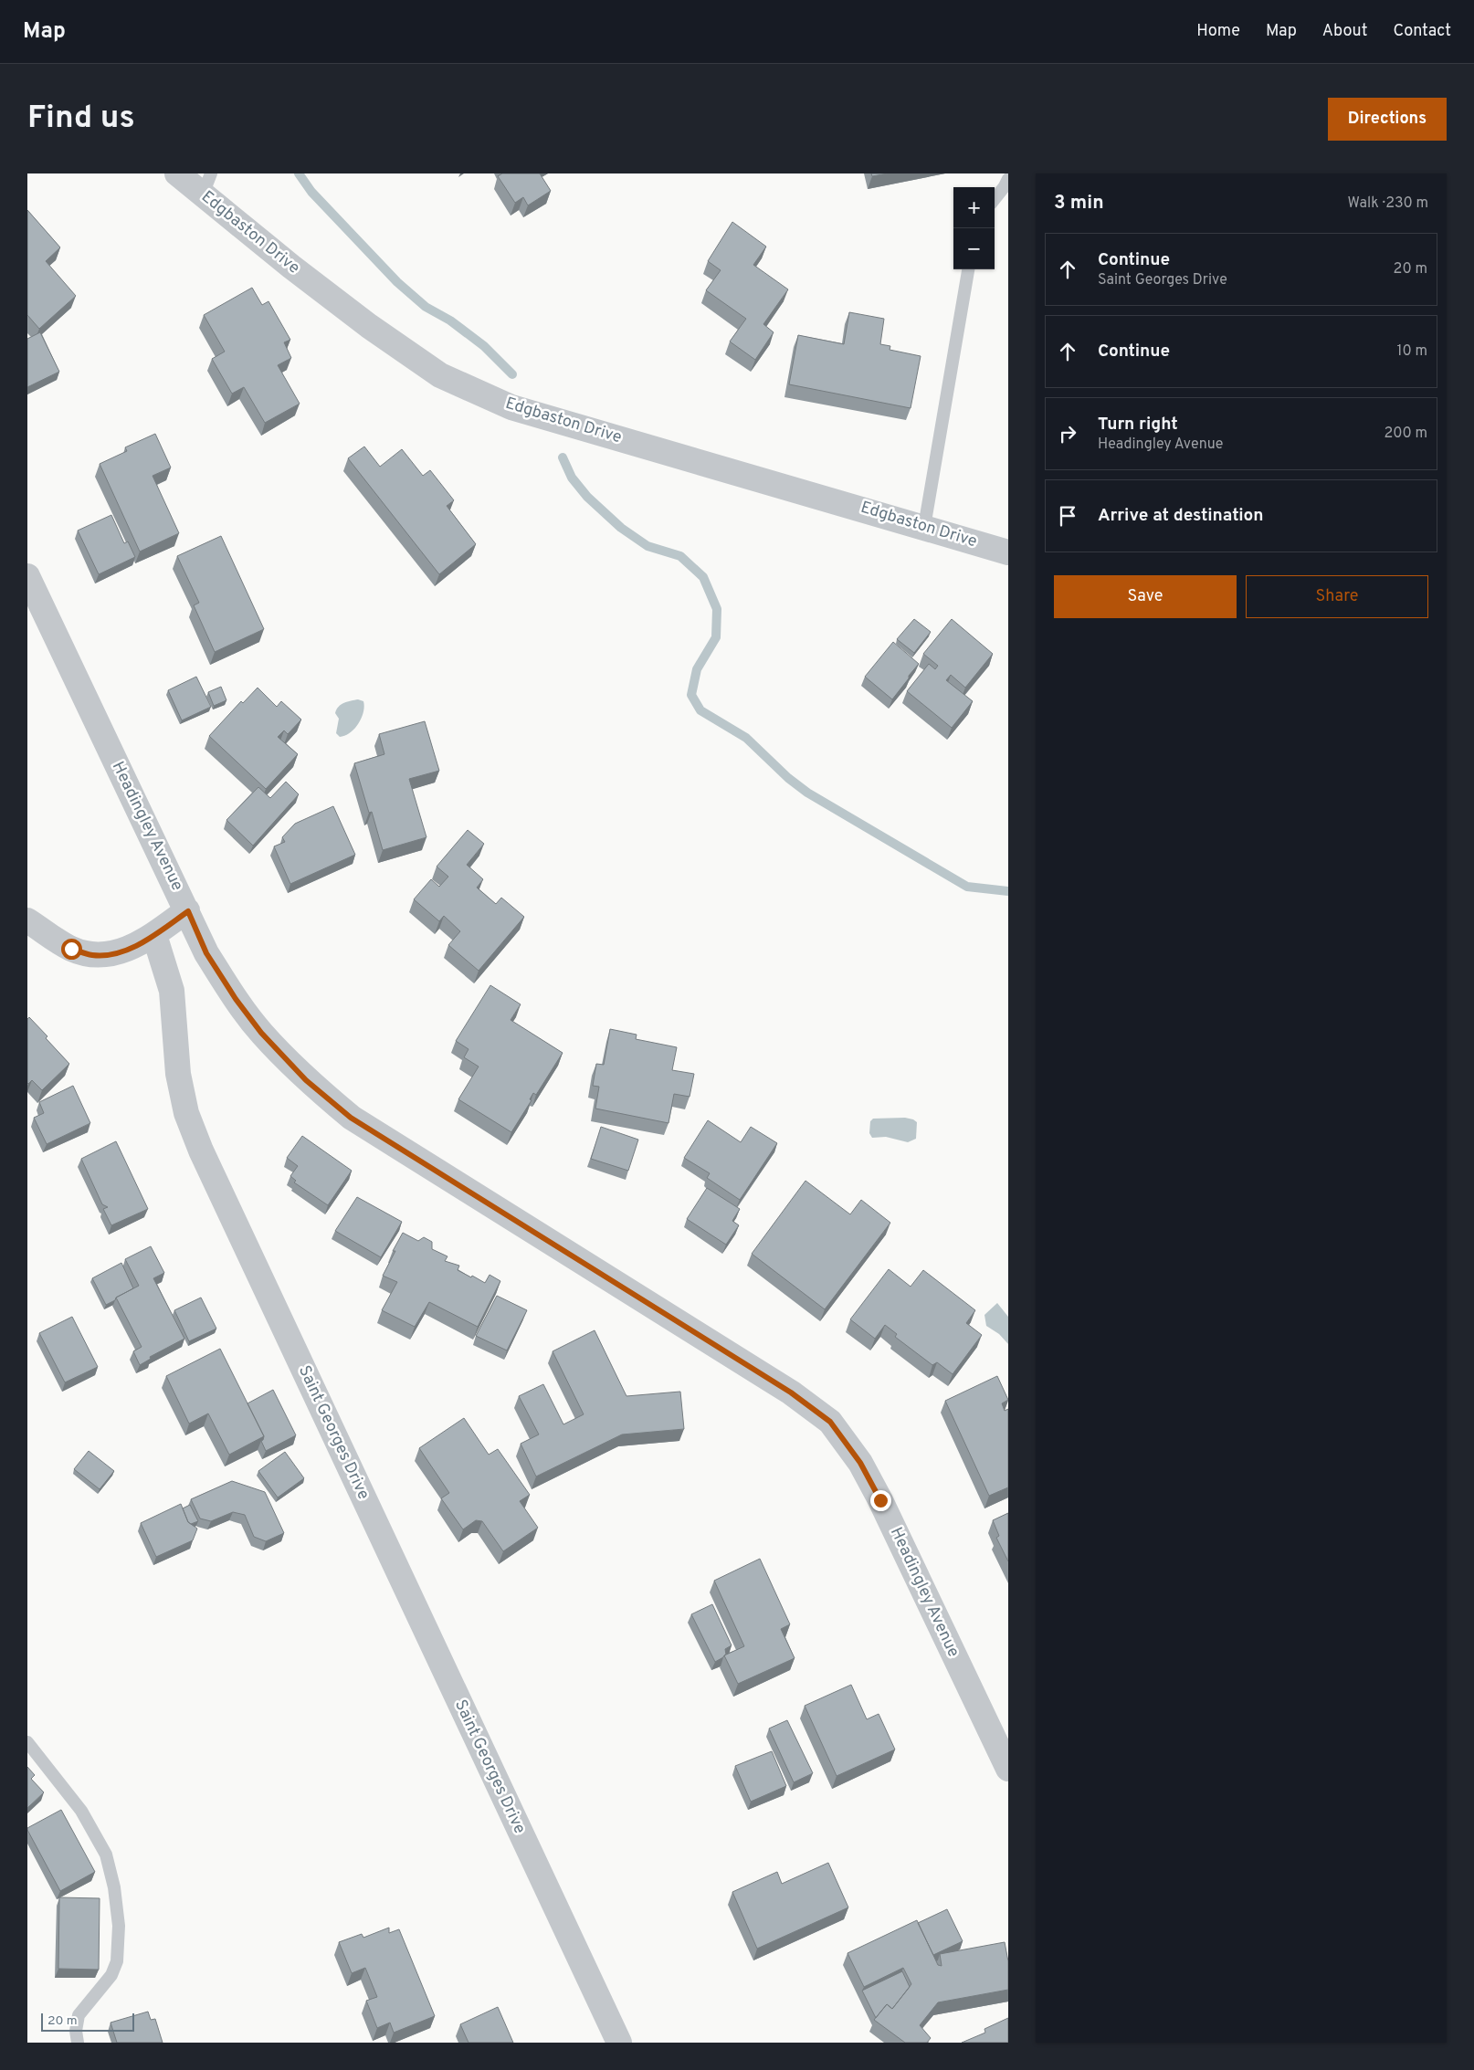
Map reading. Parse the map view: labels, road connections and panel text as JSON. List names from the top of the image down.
{
  "streets": {
    "street": ["Edgbaston Drive", "Headingley Avenue", "Saint Georges Drive"]
  },
  "scale_bar": "20 m",
  "page": {
    "header": "Map",
    "nav": [
      "Home",
      "Map",
      "About",
      "Contact"
    ],
    "buttons": [
      "Directions",
      ["Save", "Share"]
    ],
    "title": "Find us",
    "heading": ["3 min", "Walk · 230 m"],
    "map_buttons": ["+", "−"],
    "list": [
      ["Continue", "Saint Georges Drive", "20 m"],
      ["Continue", "10 m"],
      ["Turn right", "Headingley Avenue", "200 m"],
      "Arrive at destination"
    ],
    "scale": "20 m"
  }
}
